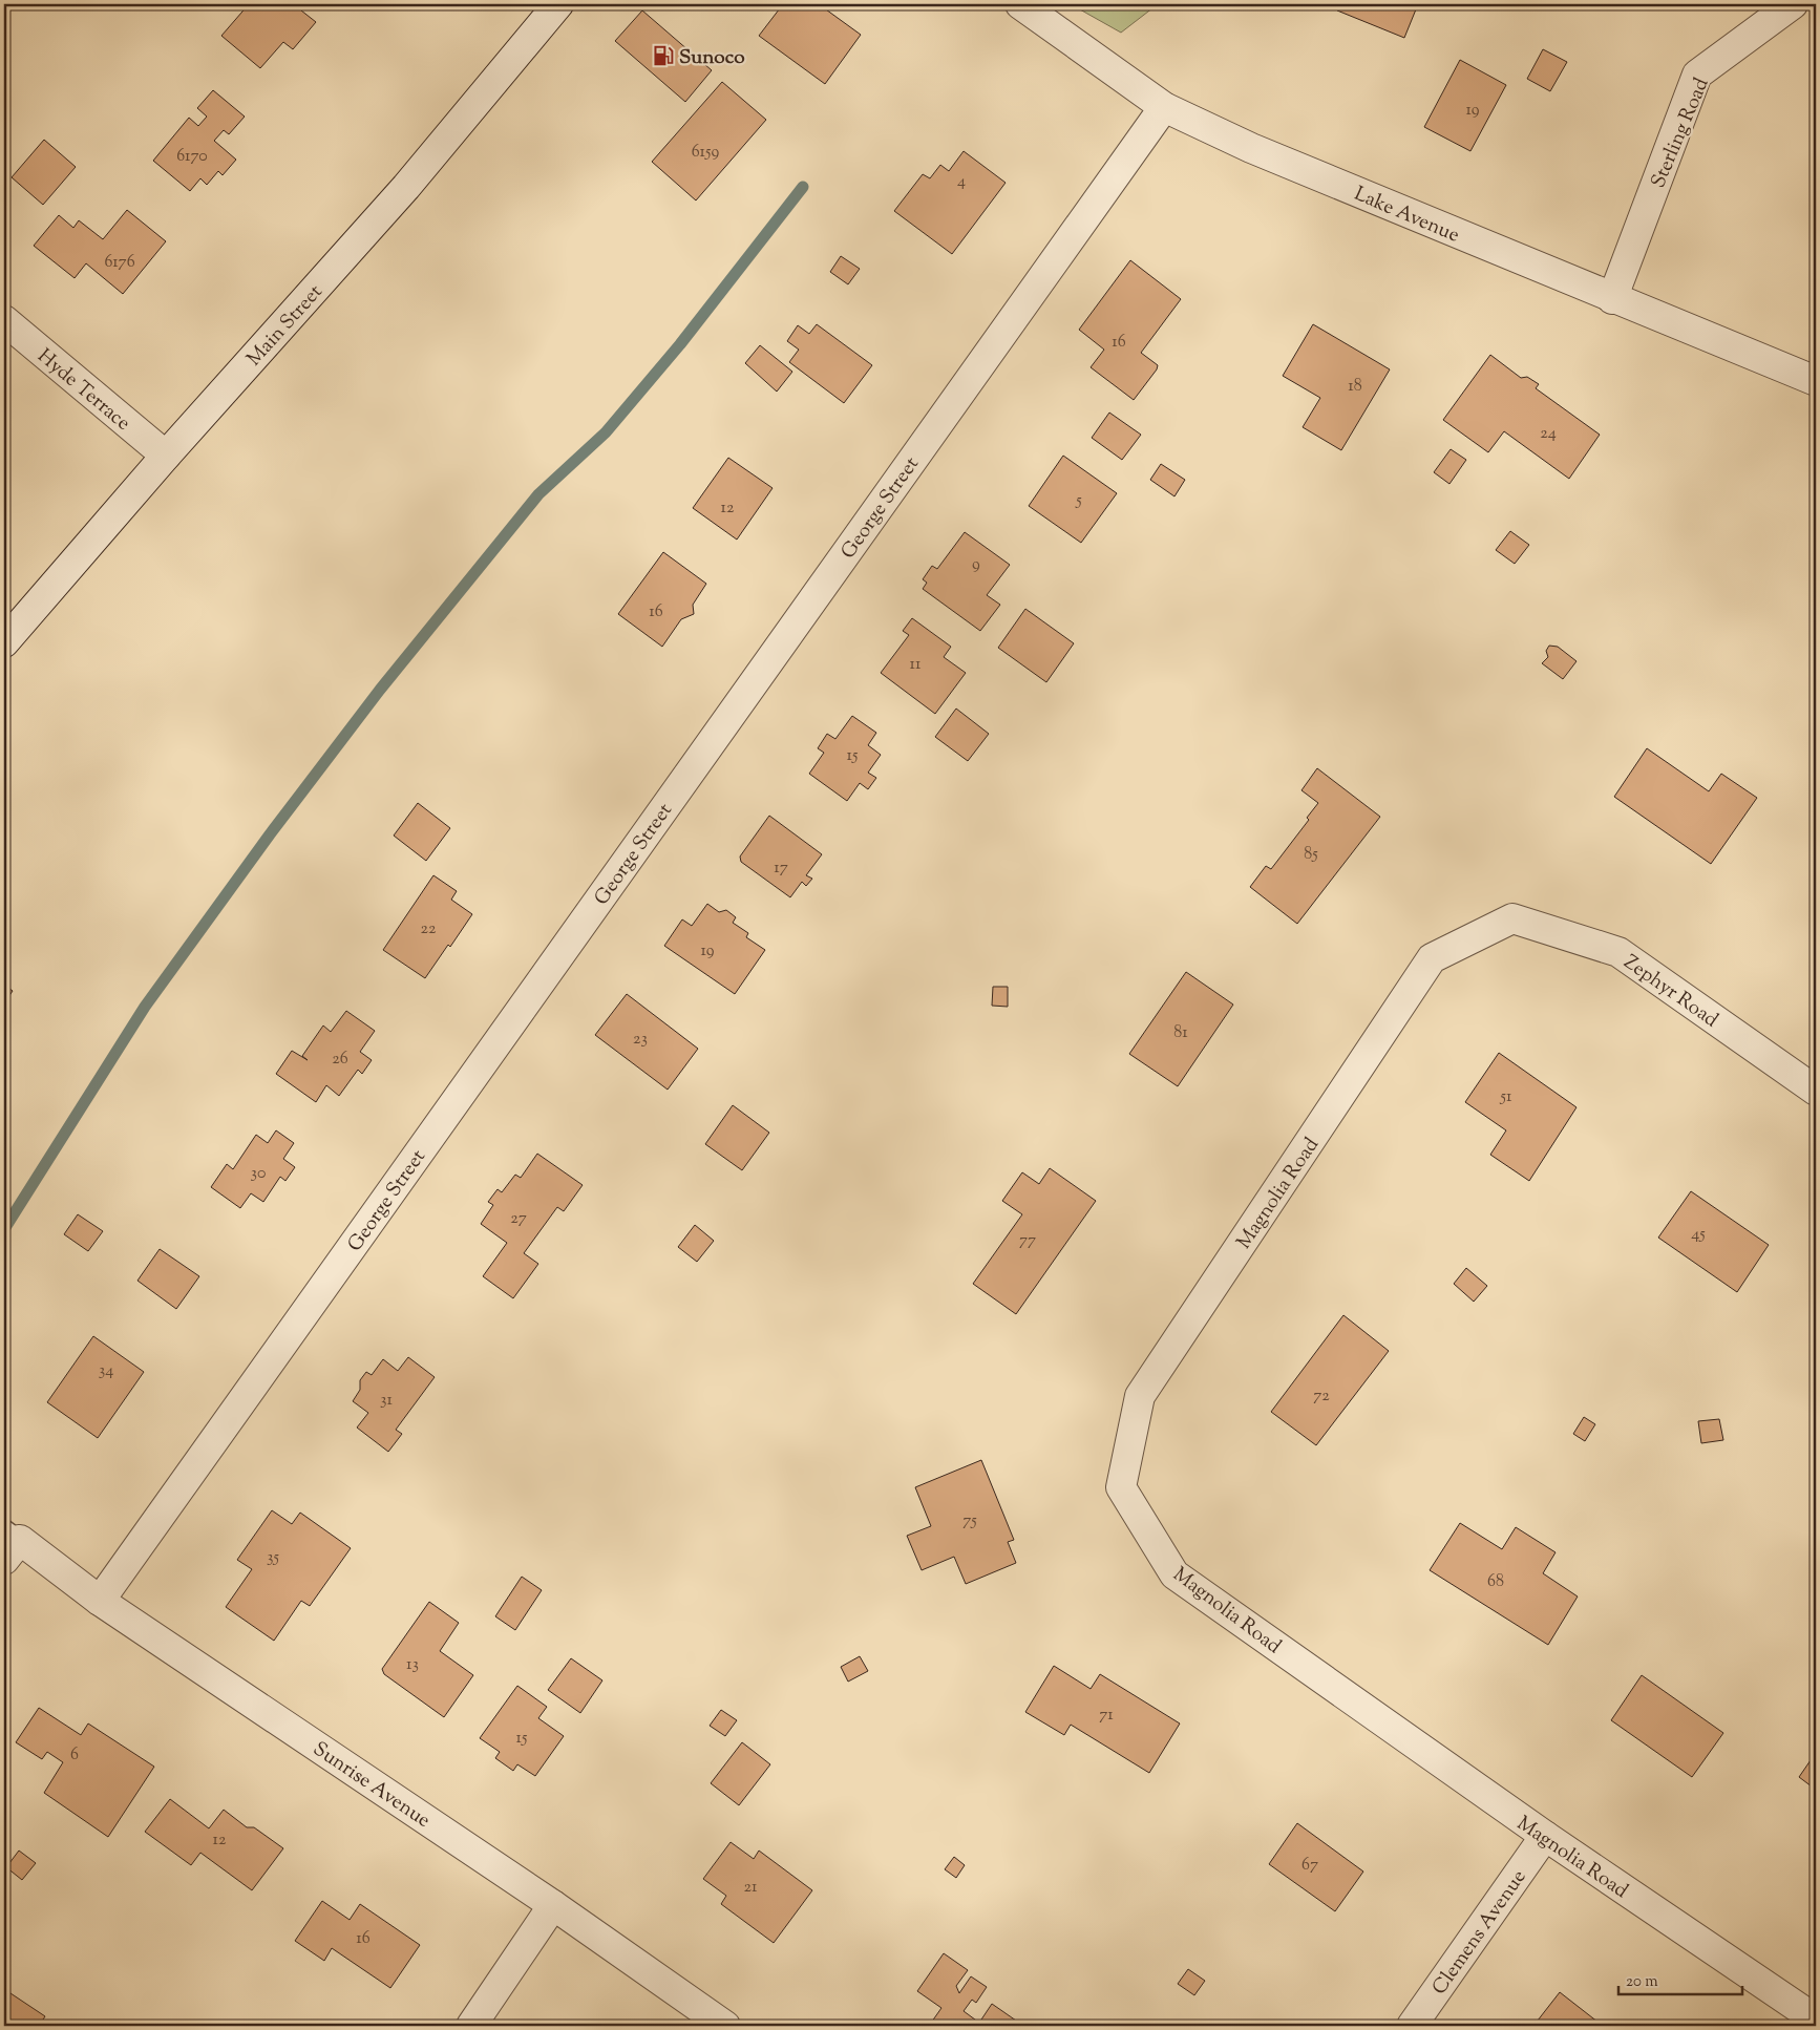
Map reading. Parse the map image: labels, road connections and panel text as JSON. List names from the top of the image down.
{
  "streets": {
    "street": [
      "Sterling Road",
      "Lake Avenue",
      "Main Street",
      "Hyde Terrace",
      "George Street",
      "Zephyr Road",
      "Magnolia Road",
      "Sunrise Avenue",
      "Clemens Avenue"
    ]
  },
  "crossings": [
    ["Sterling Road", "Lake Avenue"],
    ["Lake Avenue", "George Street"],
    ["Main Street", "Hyde Terrace"],
    ["George Street", "Sunrise Avenue"],
    ["Zephyr Road", "Magnolia Road"],
    ["Magnolia Road", "Clemens Avenue"]
  ],
  "places": {
    "fuel station": ["Sunoco"]
  },
  "house_numbers": [
    "19",
    "6159",
    "6170",
    "4",
    "6176",
    "16",
    "18",
    "24",
    "5",
    "12",
    "9",
    "16",
    "11",
    "15",
    "85",
    "17",
    "22",
    "19",
    "81",
    "23",
    "26",
    "51",
    "30",
    "27",
    "45",
    "77",
    "34",
    "72",
    "31",
    "75",
    "35",
    "68",
    "13",
    "71",
    "15",
    "6",
    "12",
    "67",
    "21",
    "16"
  ],
  "scale_bar": "20 m"
}
